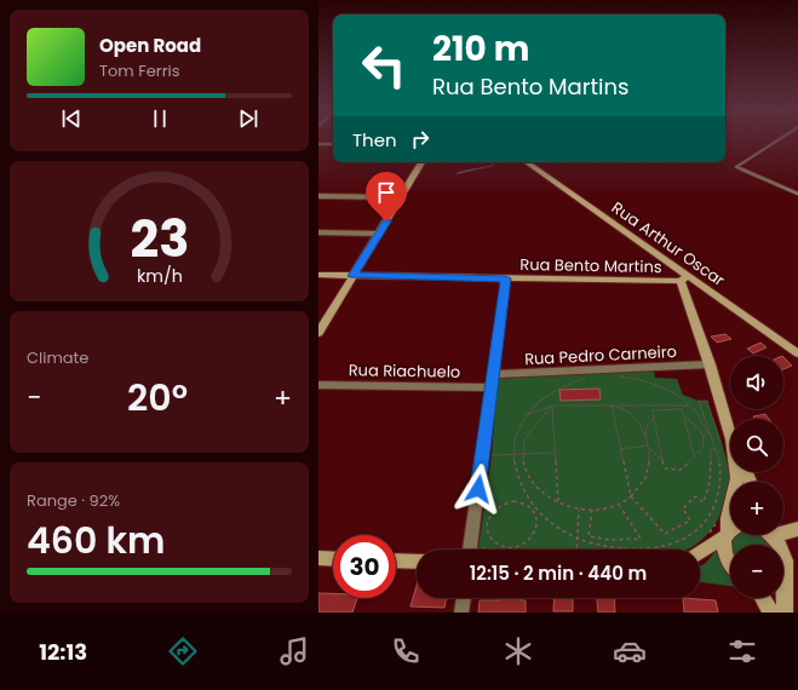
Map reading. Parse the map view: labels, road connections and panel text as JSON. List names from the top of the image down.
{
  "streets": {
    "street": [
      "Rua Arthur Oscar",
      "Rua Bento Martins",
      "Rua Pedro Carneiro",
      "Rua Riachuelo"
    ]
  },
  "crossings": [
    ["Rua Arthur Oscar", "Rua Bento Martins"]
  ],
  "page": {
    "turn": ["210 m", "Rua Bento Martins"],
    "song": ["Open Road", "Tom Ferris"],
    "then": "Then",
    "tile": [
      "Climate",
      ["Range · 92%", "460 km"]
    ],
    "map_buttons": ["+", "−"],
    "heat": ["−", "20°", "+"],
    "limit": "30",
    "trip": "12:15 · 2 min · 440 m",
    "tabs": "12:13",
    "gauge": ["23", "km/h"]
  }
}
